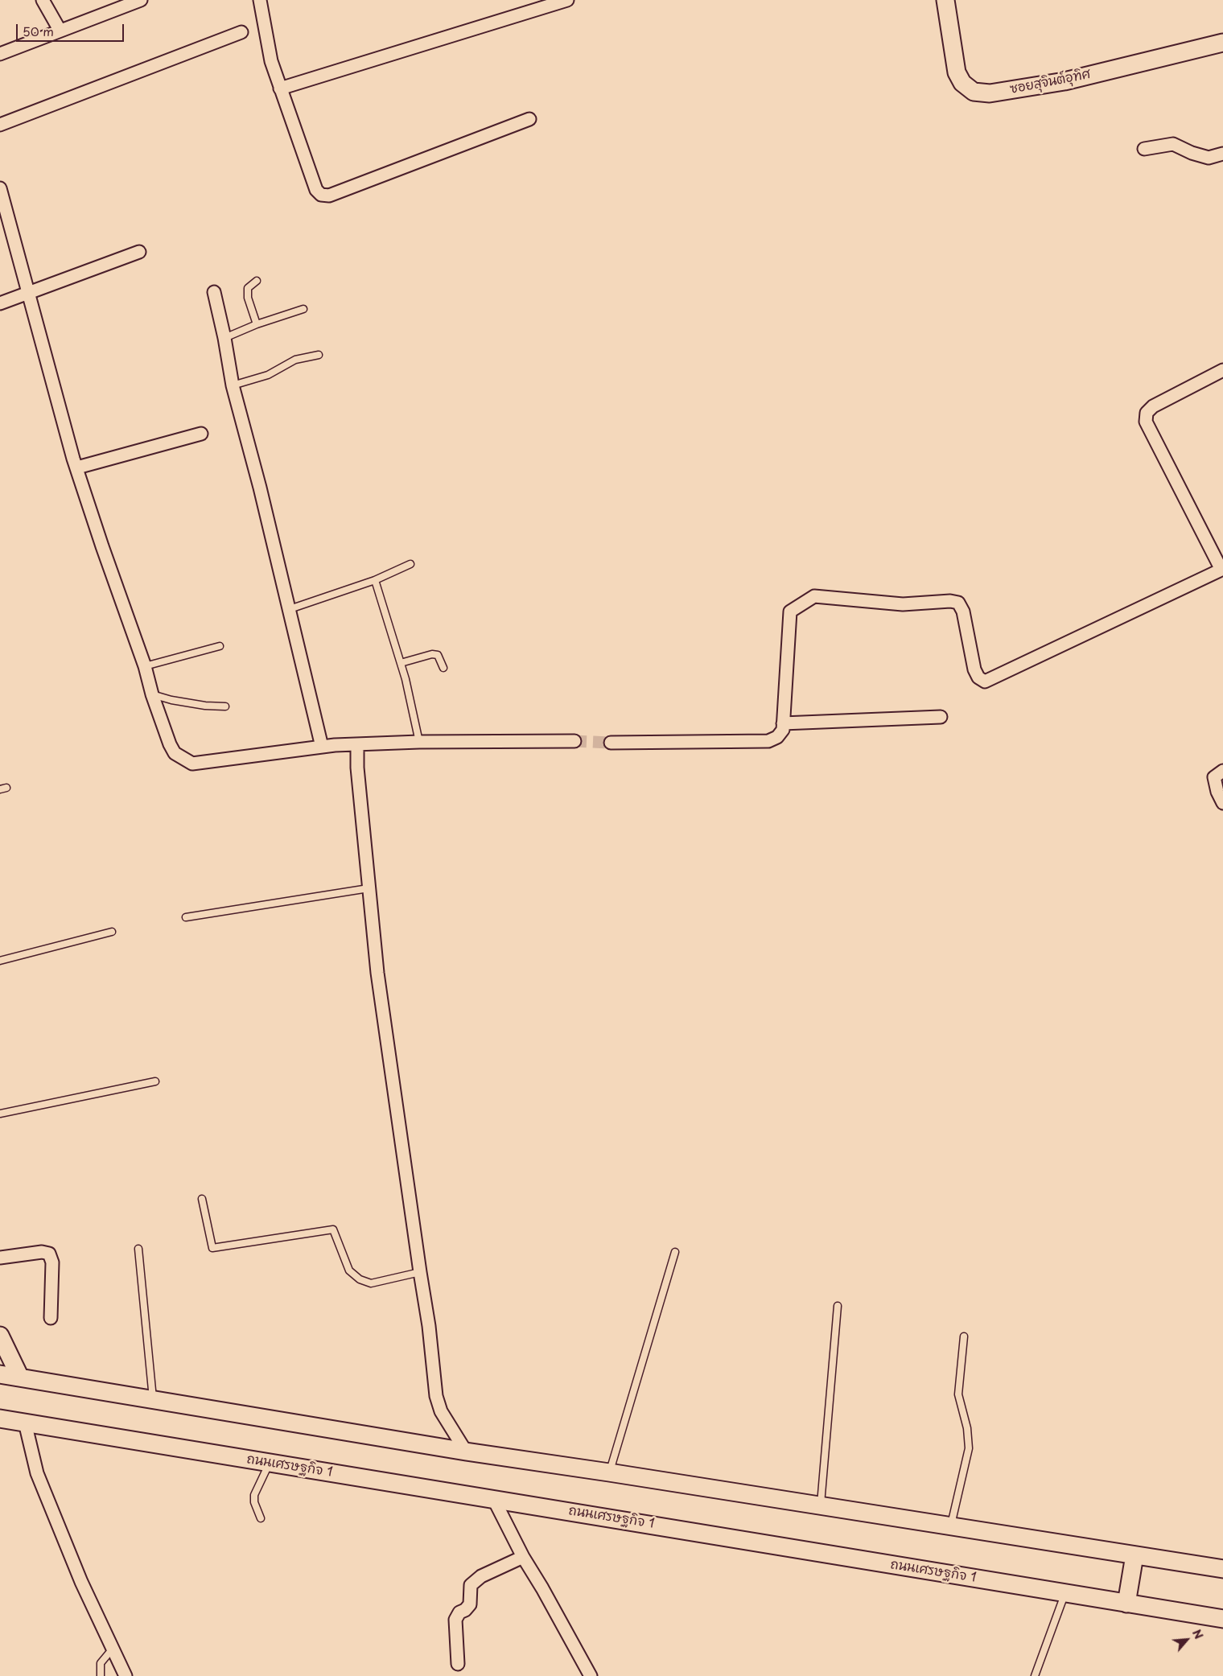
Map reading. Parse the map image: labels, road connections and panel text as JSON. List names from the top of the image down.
{
  "streets": {
    "main road": ["ซอยสุจินต์อุทิศ", "ถนนเศรษฐกิจ 1"]
  },
  "scale_bar": "50 m",
  "north": "top right"
}
